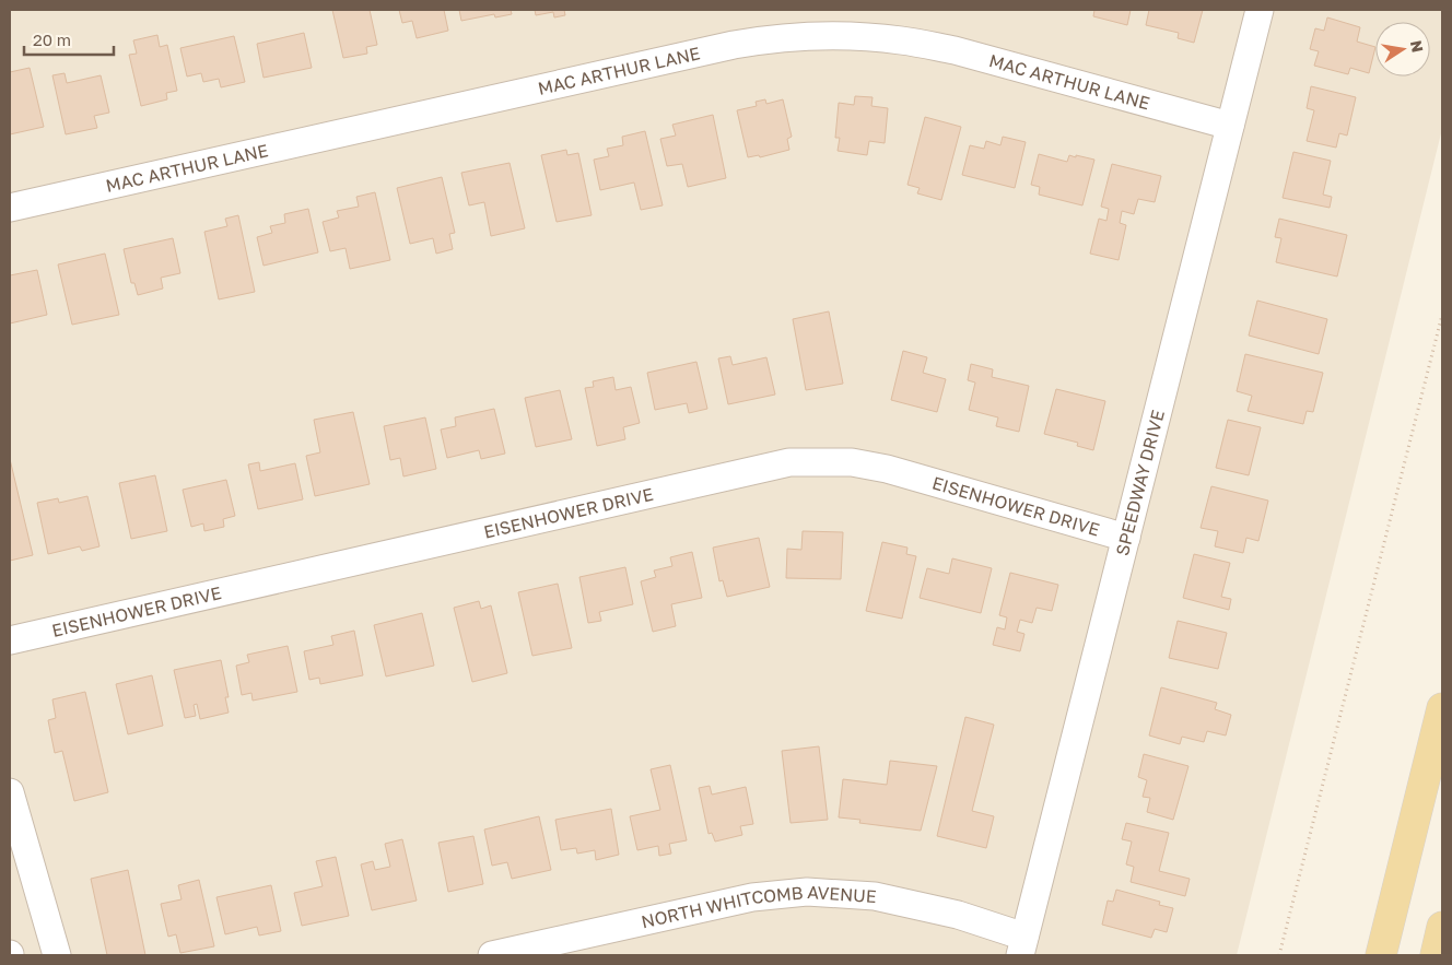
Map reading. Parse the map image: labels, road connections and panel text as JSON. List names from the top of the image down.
{
  "streets": {
    "street": [
      "MAC ARTHUR LANE",
      "SPEEDWAY DRIVE",
      "EISENHOWER DRIVE",
      "NORTH WHITCOMB AVENUE"
    ]
  },
  "crossings": [
    ["MAC ARTHUR LANE", "SPEEDWAY DRIVE"],
    ["SPEEDWAY DRIVE", "EISENHOWER DRIVE"],
    ["SPEEDWAY DRIVE", "NORTH WHITCOMB AVENUE"]
  ],
  "scale_bar": "20 m",
  "north": "right"
}
